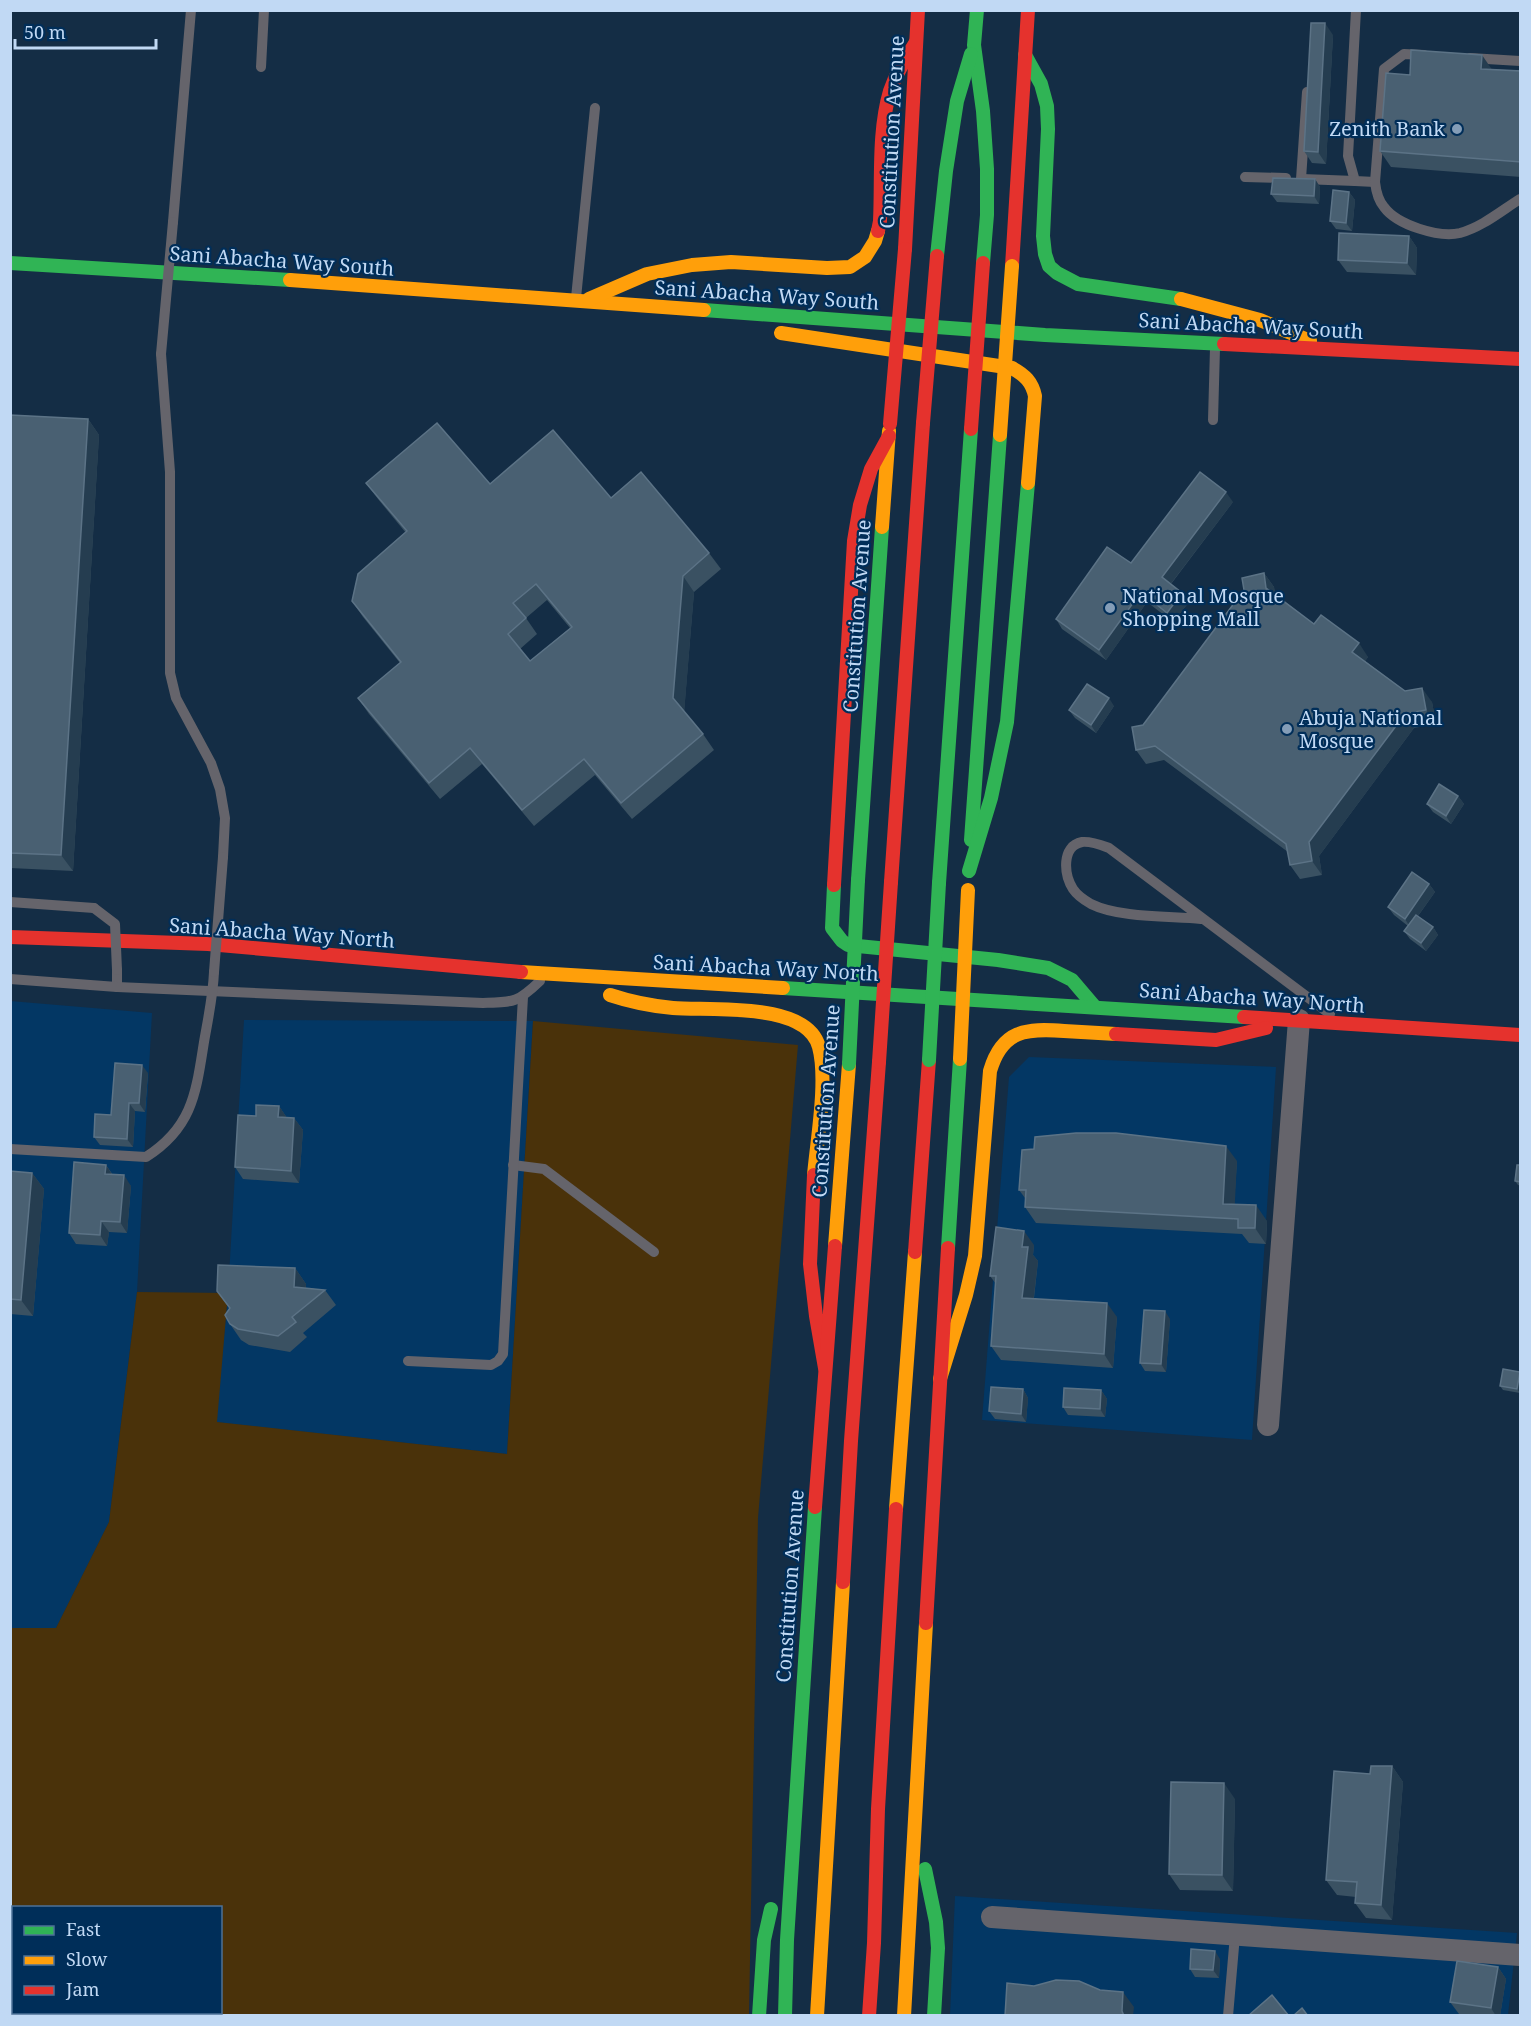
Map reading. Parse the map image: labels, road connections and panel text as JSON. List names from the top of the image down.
{
  "streets": {
    "main road": ["Constitution Avenue", "Sani Abacha Way South", "Sani Abacha Way North"]
  },
  "places": ["Zenith Bank", "National Mosque Shopping Mall", "Abuja National Mosque"],
  "legend": ["Fast", "Slow", "Jam"],
  "scale_bar": "50 m"
}
